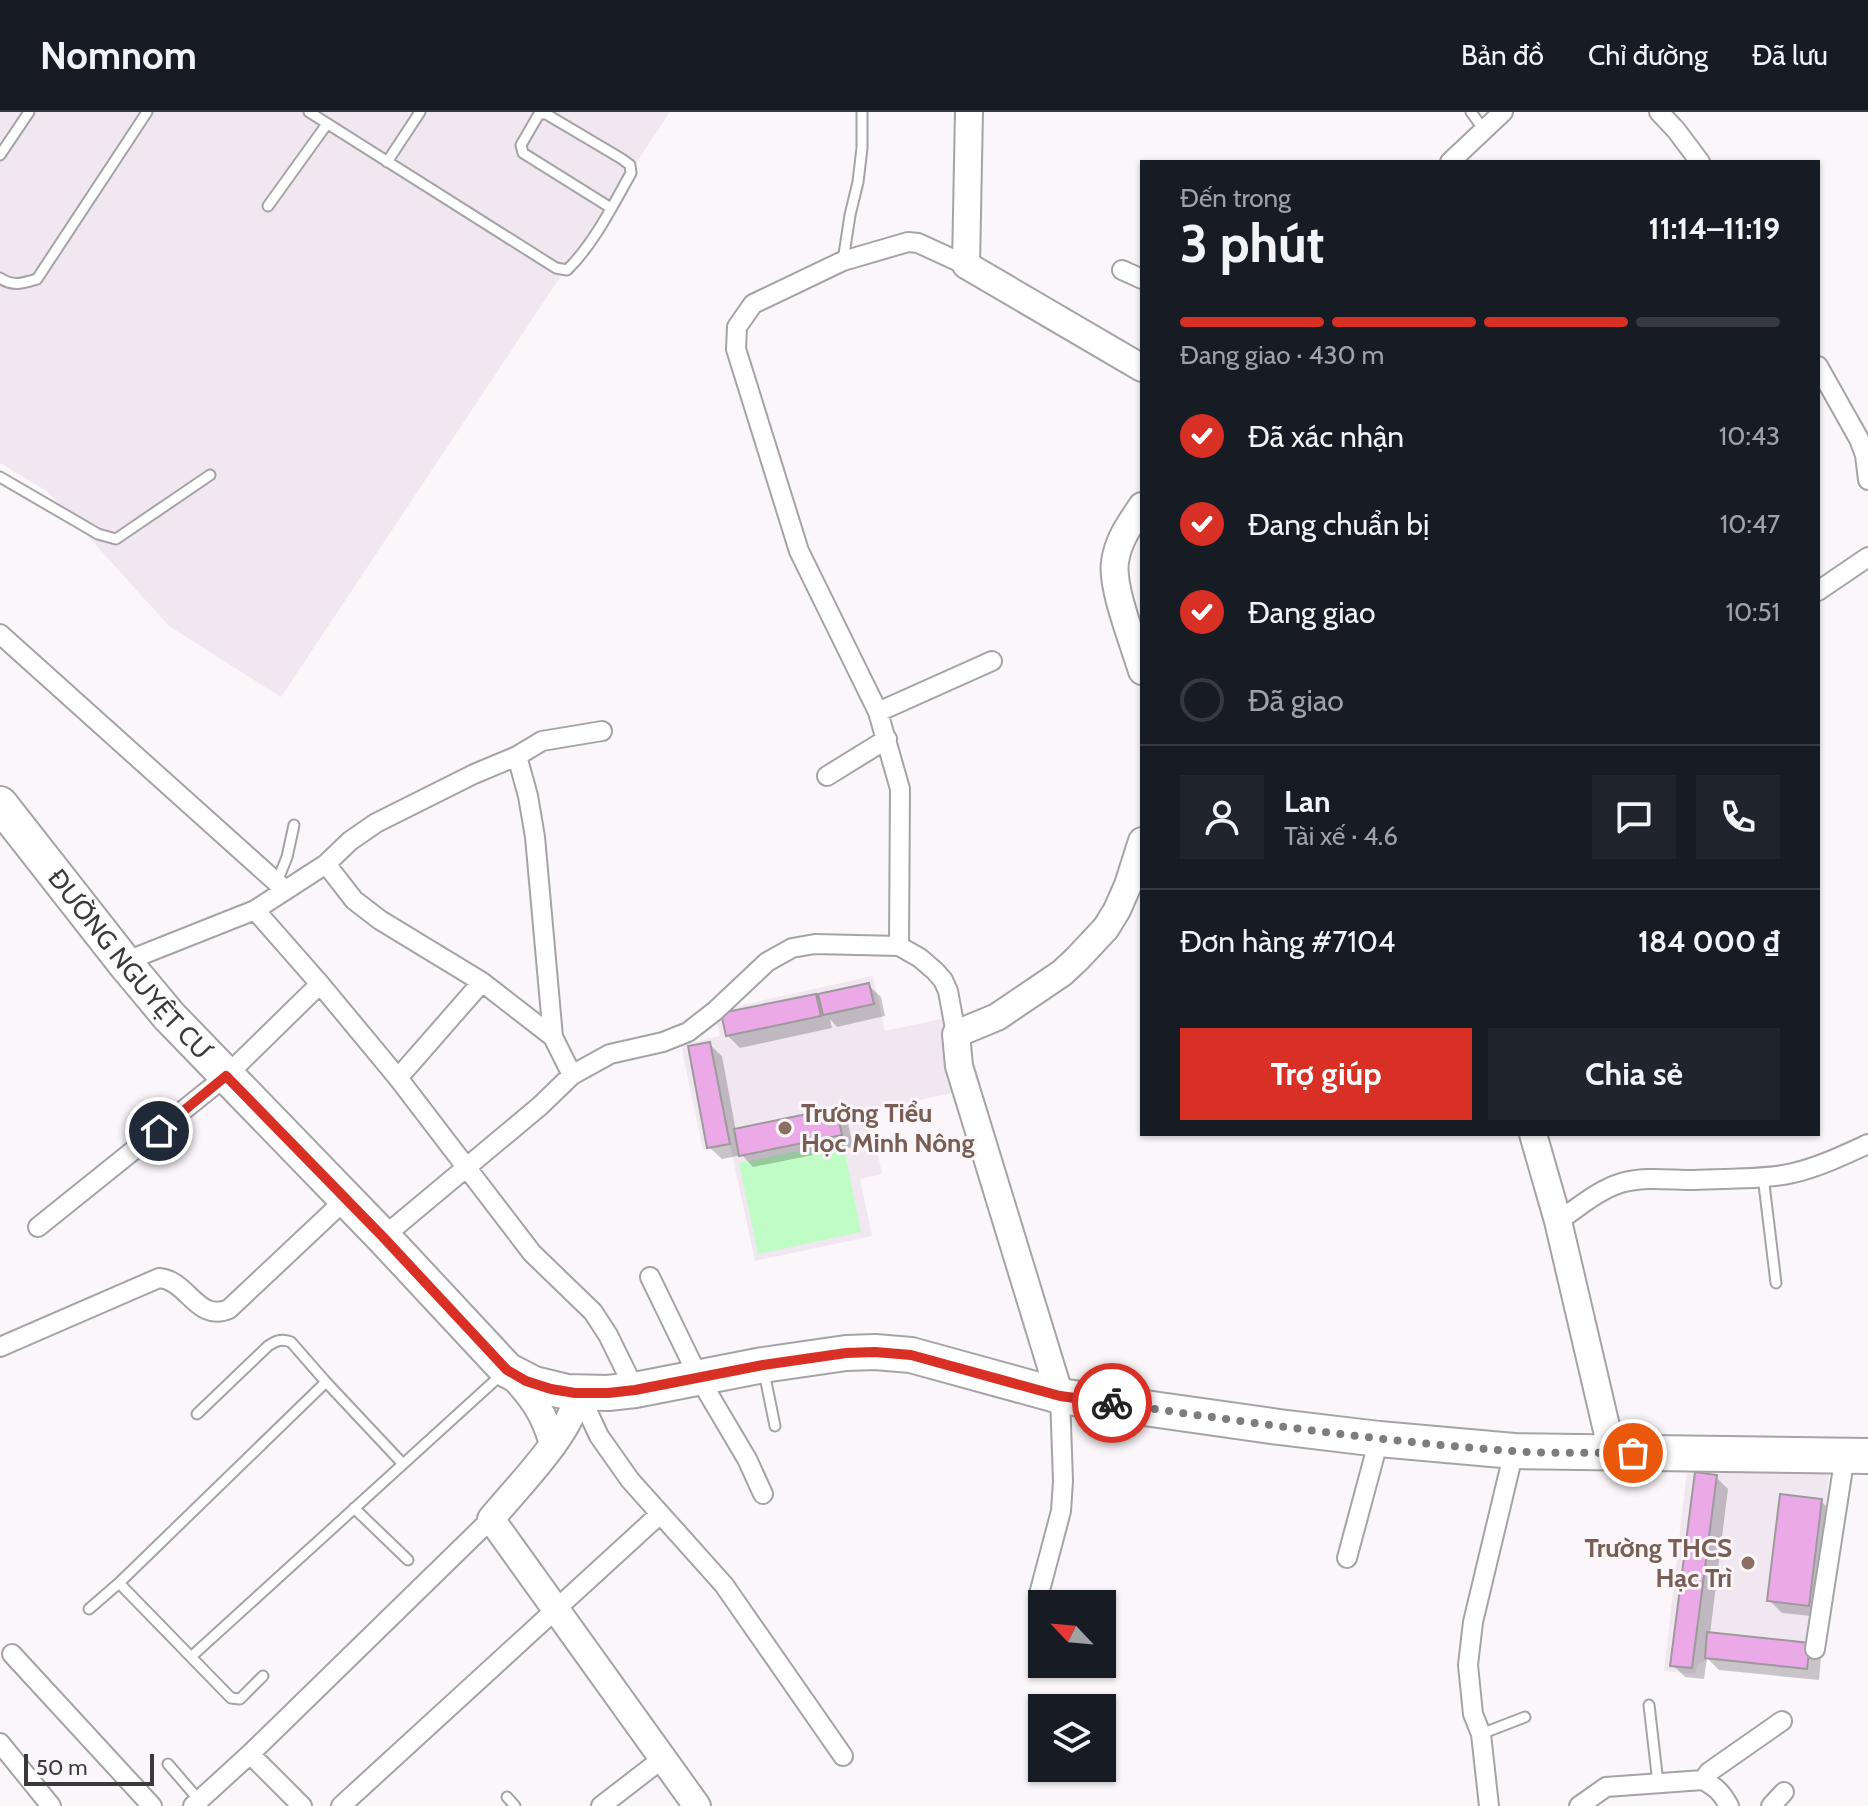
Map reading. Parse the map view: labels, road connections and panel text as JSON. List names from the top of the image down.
{
  "streets": {
    "highway": ["ĐƯỜNG NGUYỆT CƯ"]
  },
  "places": ["Trường Tiểu Học Minh Nông", "Trường THCS Hạc Trì"],
  "scale_bar": "50 m",
  "north": "top left",
  "page": {
    "header": "Nomnom",
    "nav": ["Bản đồ", "Chỉ đường", "Đã lưu"],
    "heading": ["3 phút", "Đến trong", "11:14–11:19"],
    "panel": [
      "Lan",
      "Tài xế · 4.6",
      "Đơn hàng #7104",
      "184 000 ₫"
    ],
    "bar": "Đang giao · 430 m",
    "list": [
      ["Đã xác nhận", "10:43"],
      ["Đang chuẩn bị", "10:47"],
      ["Đang giao", "10:51"],
      "Đã giao"
    ],
    "buttons": ["Trợ giúp", "Chia sẻ"],
    "scale": "50 m"
  }
}
